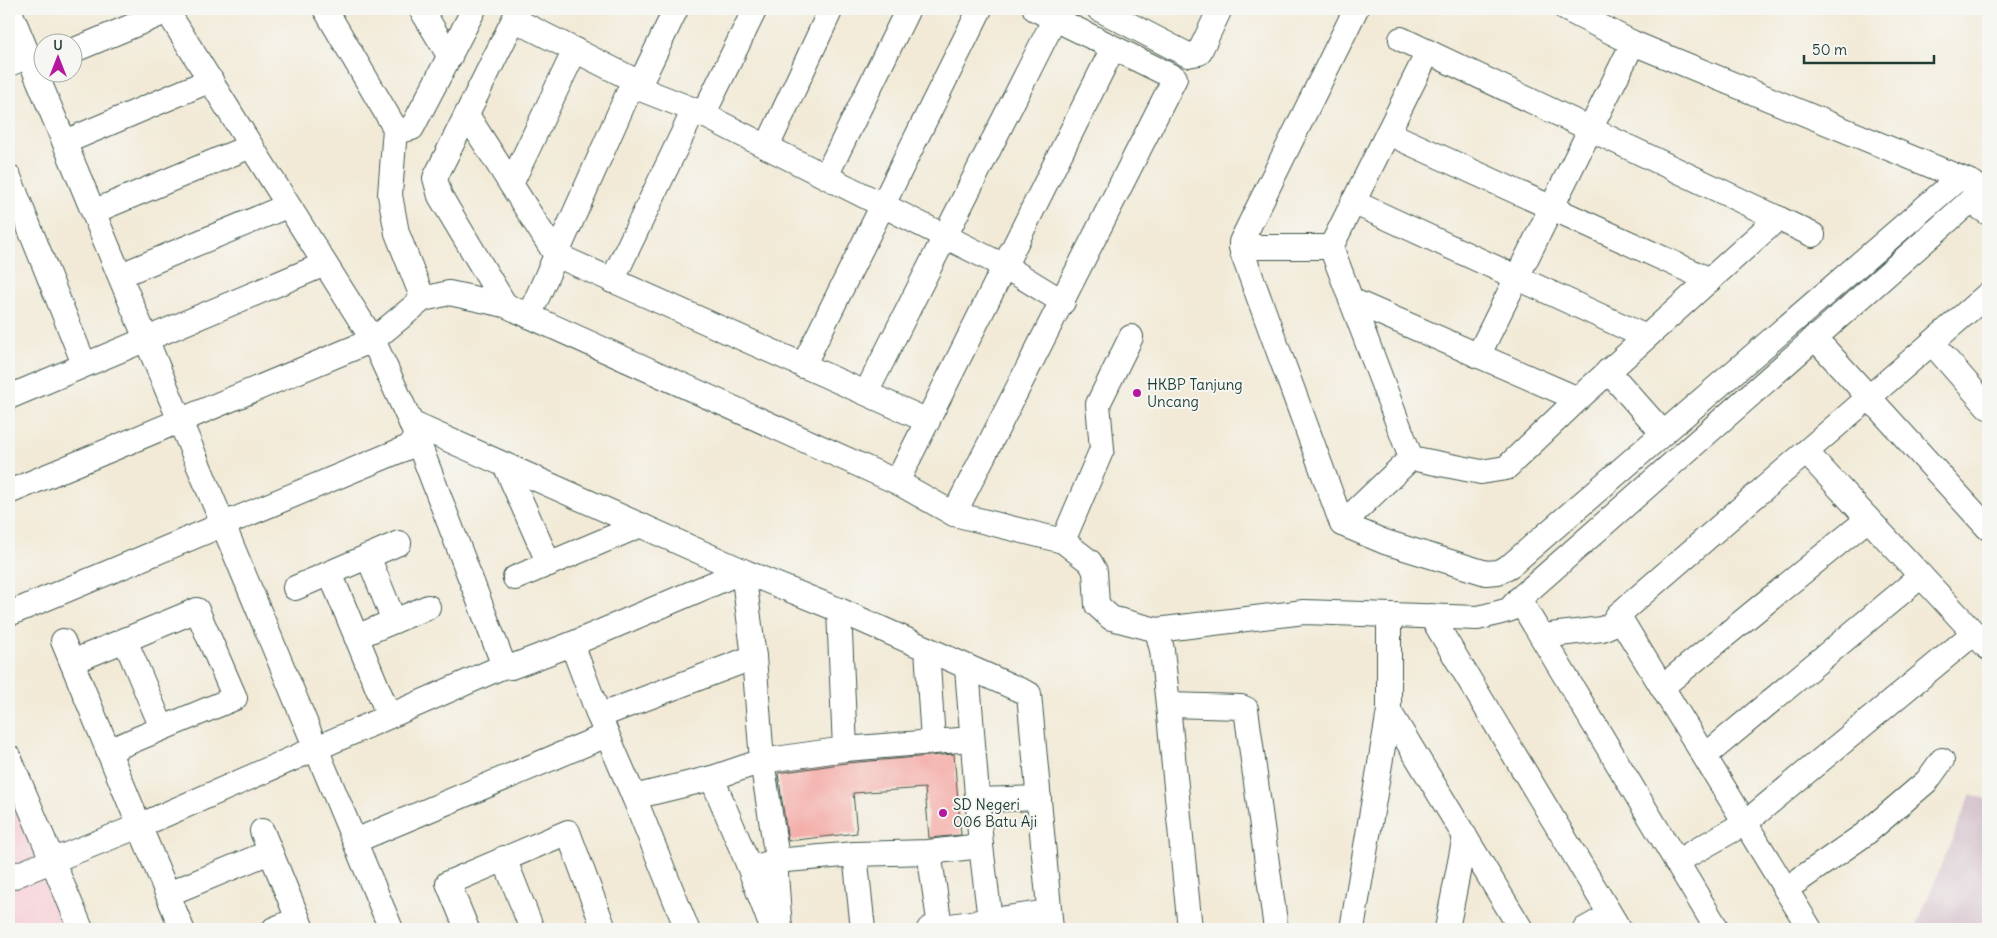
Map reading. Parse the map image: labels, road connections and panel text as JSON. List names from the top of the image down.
{
  "places": ["HKBP Tanjung Uncang", "SD Negeri 006 Batu Aji"],
  "scale_bar": "50 m",
  "north": "top"
}
